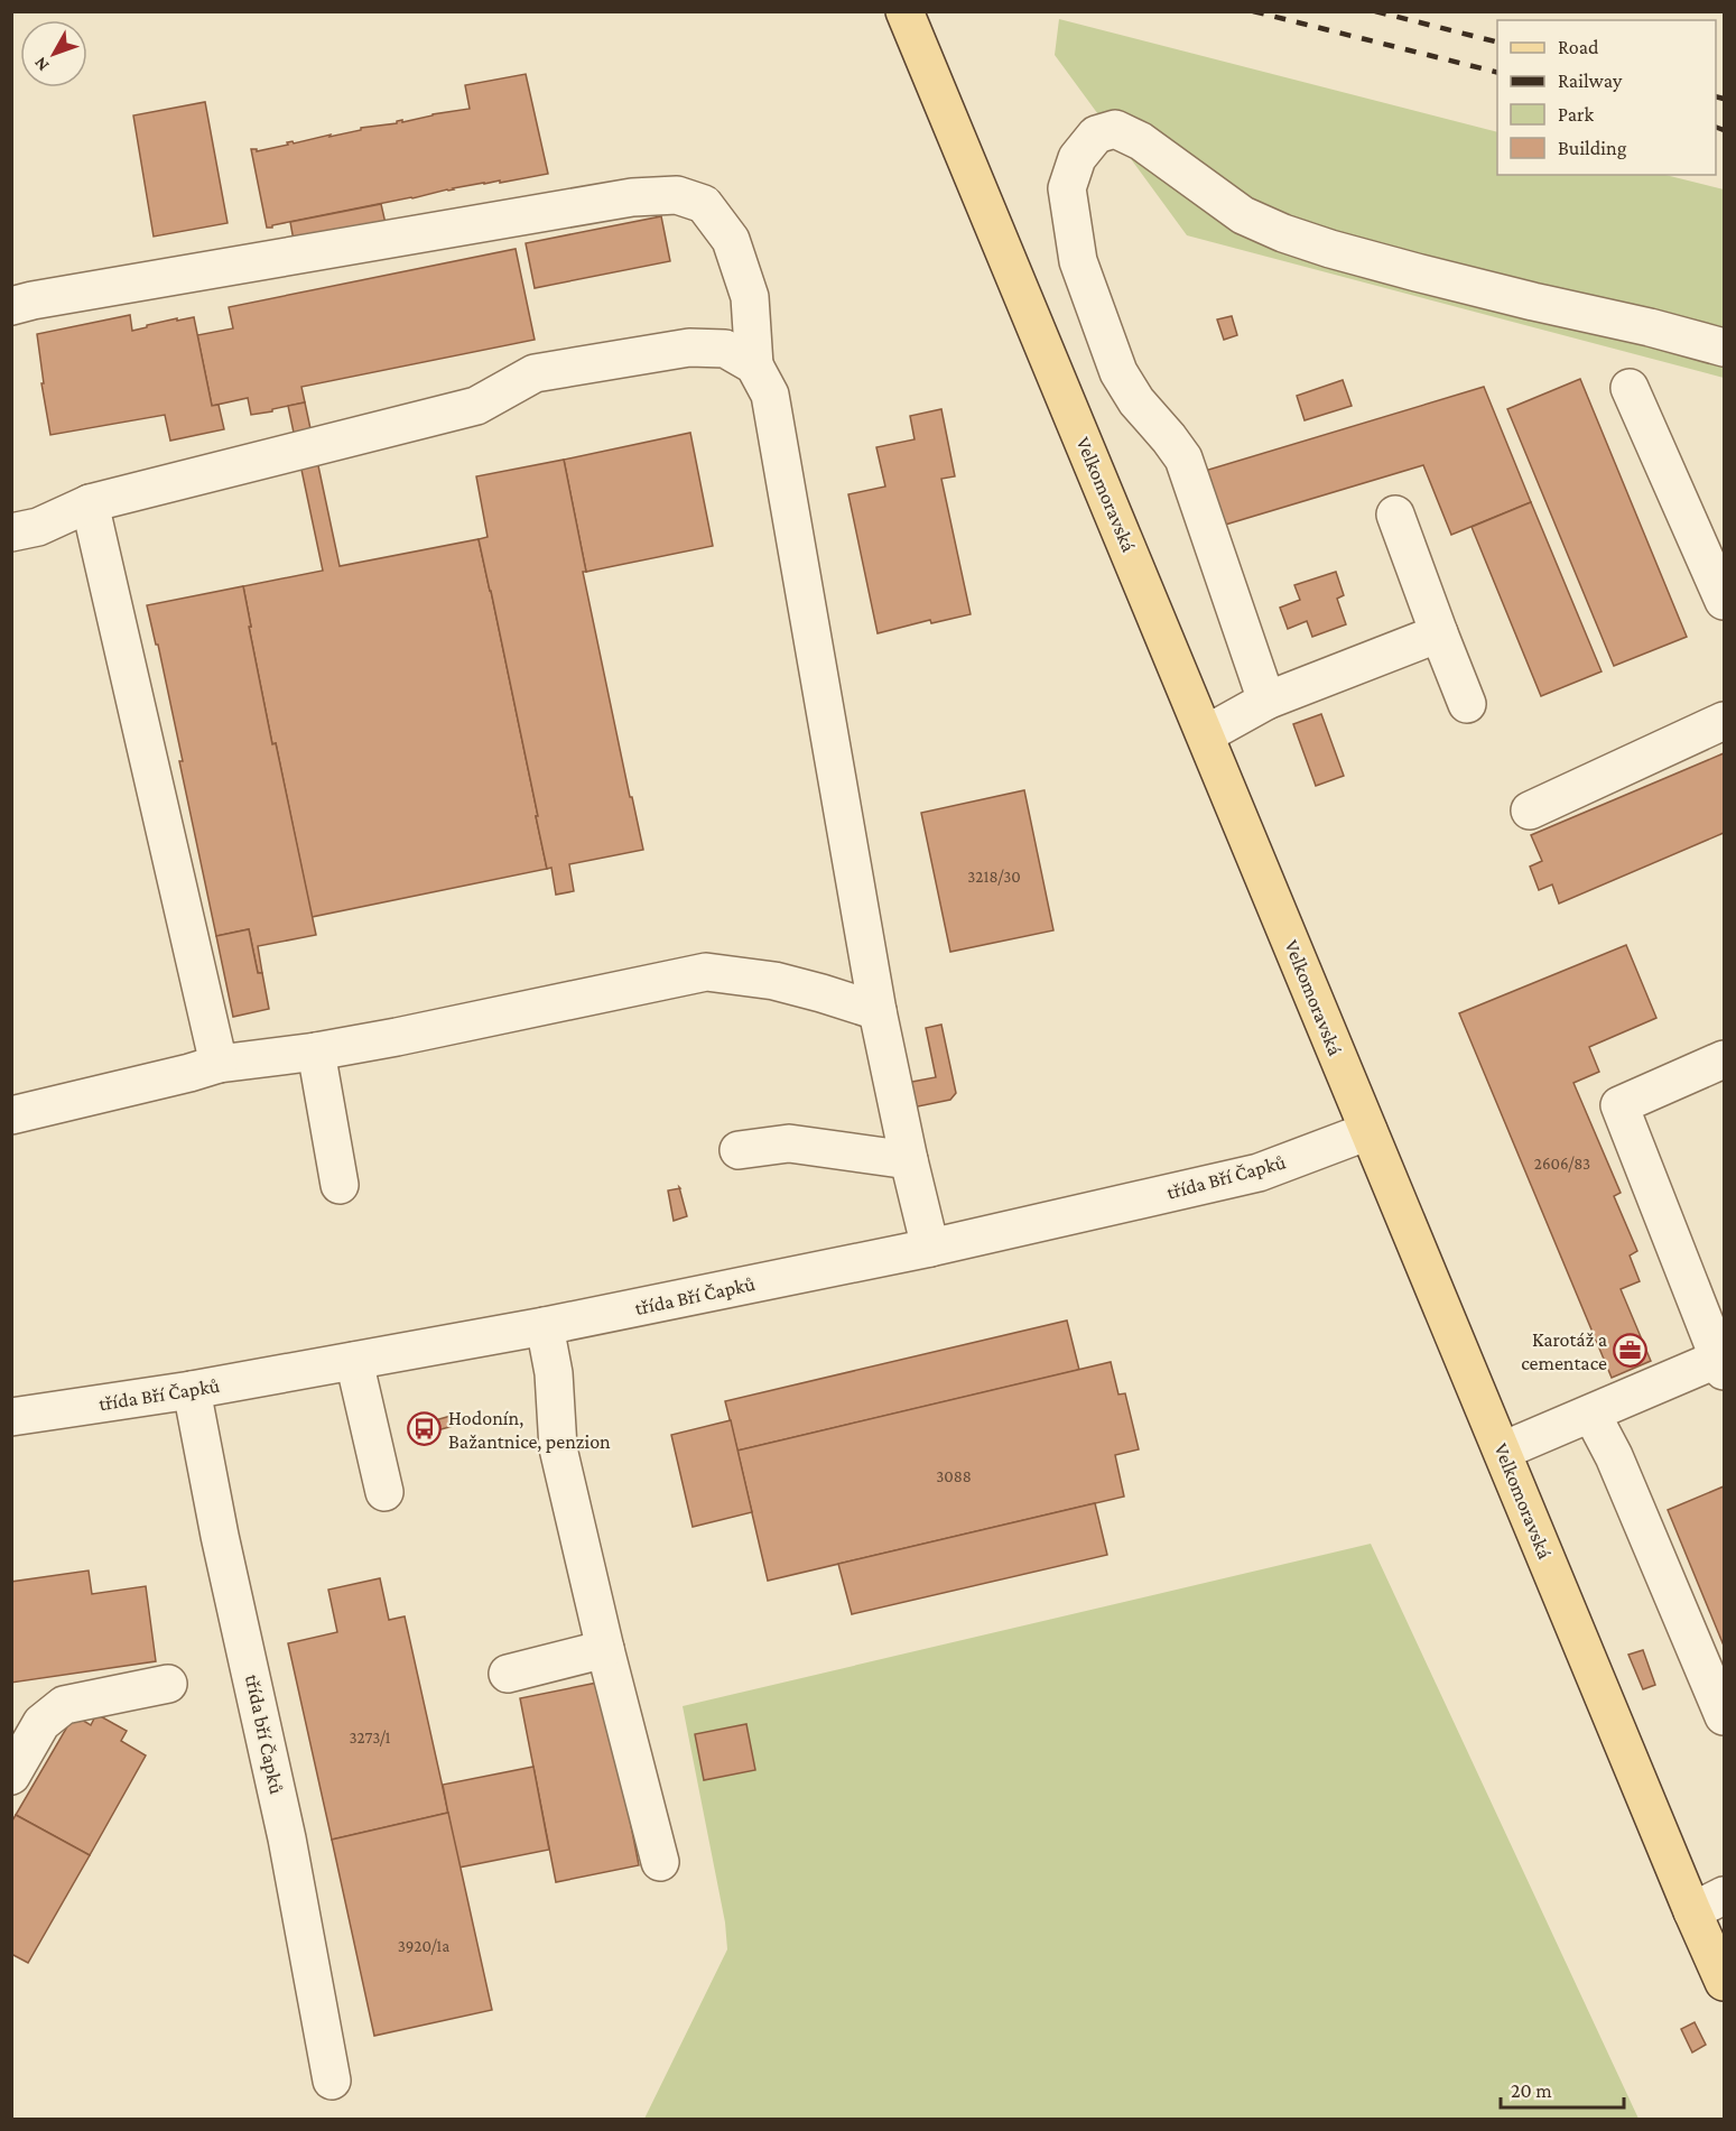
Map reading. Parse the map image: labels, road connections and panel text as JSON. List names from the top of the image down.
{
  "streets": {
    "main road": ["Velkomoravská"],
    "street": ["třída Bří Čapků", "třída bří Čapků"]
  },
  "crossings": [
    ["Velkomoravská", "třída Bří Čapků"],
    ["třída Bří Čapků", "třída bří Čapků"]
  ],
  "places": {
    "office": ["Karotáž a cementace"],
    "bus stop": ["Hodonín, Bažantnice, penzion"]
  },
  "house_numbers": [
    "3218/30",
    "2606/83",
    "3088",
    "3273/1",
    "3920/1a"
  ],
  "legend": [
    "Road",
    "Railway",
    "Park",
    "Building"
  ],
  "scale_bar": "20 m",
  "north": "bottom left"
}
